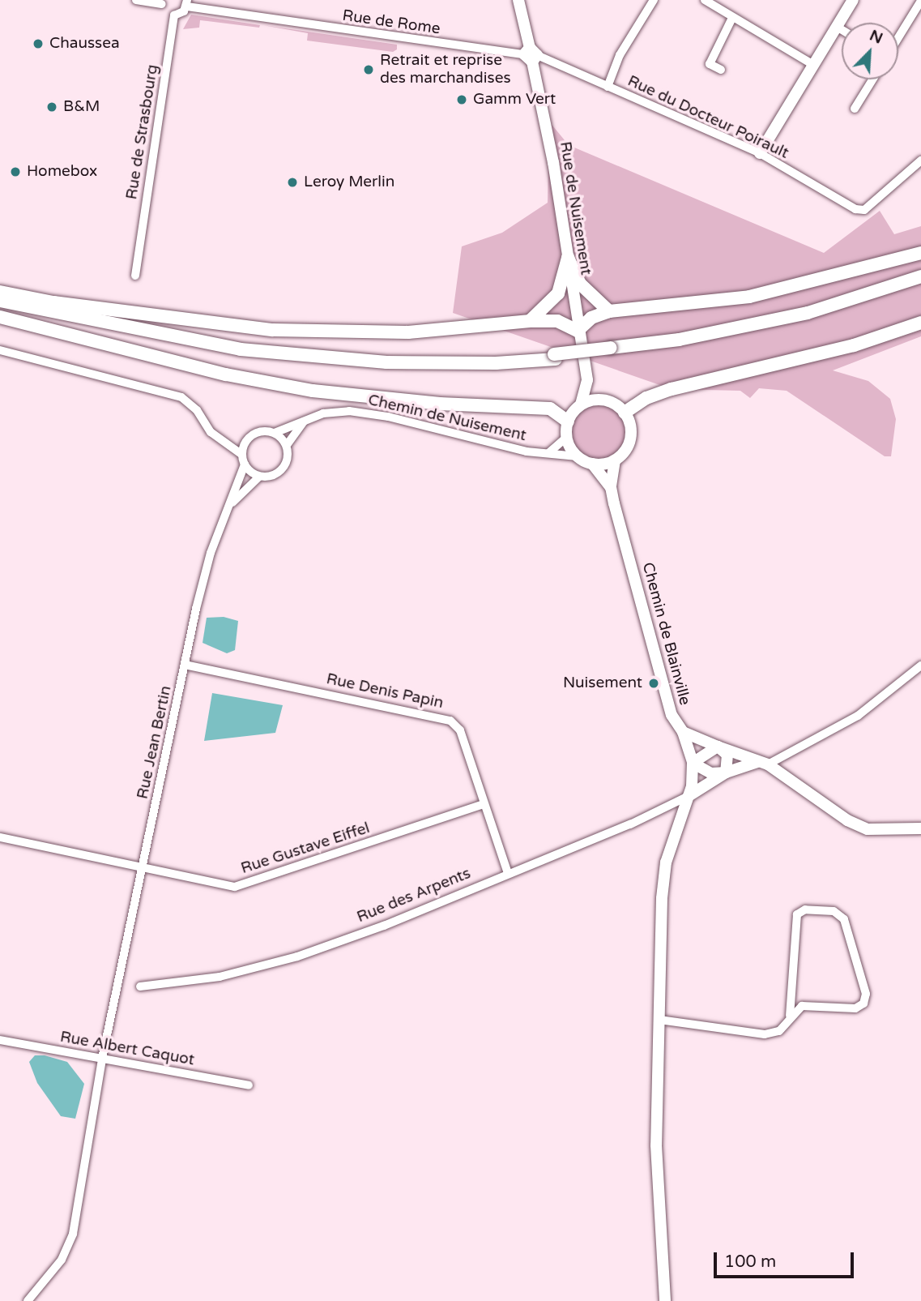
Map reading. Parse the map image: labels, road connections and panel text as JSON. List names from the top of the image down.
{
  "streets": {
    "street": [
      "Rue de Rome",
      "Rue du Docteur Poirault",
      "Rue de Strasbourg",
      "Rue de Nuisement",
      "Chemin de Nuisement",
      "Chemin de Blainville",
      "Rue Denis Papin",
      "Rue Jean Bertin",
      "Rue Gustave Eiffel",
      "Rue des Arpents",
      "Rue Albert Caquot"
    ]
  },
  "crossings": [
    ["Rue de Rome", "Rue du Docteur Poirault"],
    ["Rue de Rome", "Rue de Strasbourg"],
    ["Rue de Rome", "Rue de Nuisement"],
    ["Rue du Docteur Poirault", "Rue de Nuisement"],
    ["Rue de Nuisement", "Chemin de Nuisement"],
    ["Rue de Nuisement", "Chemin de Blainville"],
    ["Chemin de Nuisement", "Chemin de Blainville"],
    ["Chemin de Nuisement", "Rue Jean Bertin"],
    ["Chemin de Blainville", "Rue des Arpents"],
    ["Rue Denis Papin", "Rue Jean Bertin"],
    ["Rue Denis Papin", "Rue Gustave Eiffel"],
    ["Rue Denis Papin", "Rue des Arpents"],
    ["Rue Jean Bertin", "Rue Gustave Eiffel"],
    ["Rue Jean Bertin", "Rue Albert Caquot"]
  ],
  "places": [
    "Chaussea",
    "Retrait et reprise des marchandises",
    "Gamm Vert",
    "B&M",
    "Homebox",
    "Leroy Merlin",
    "Nuisement"
  ],
  "scale_bar": "100 m",
  "north": "top right"
}
